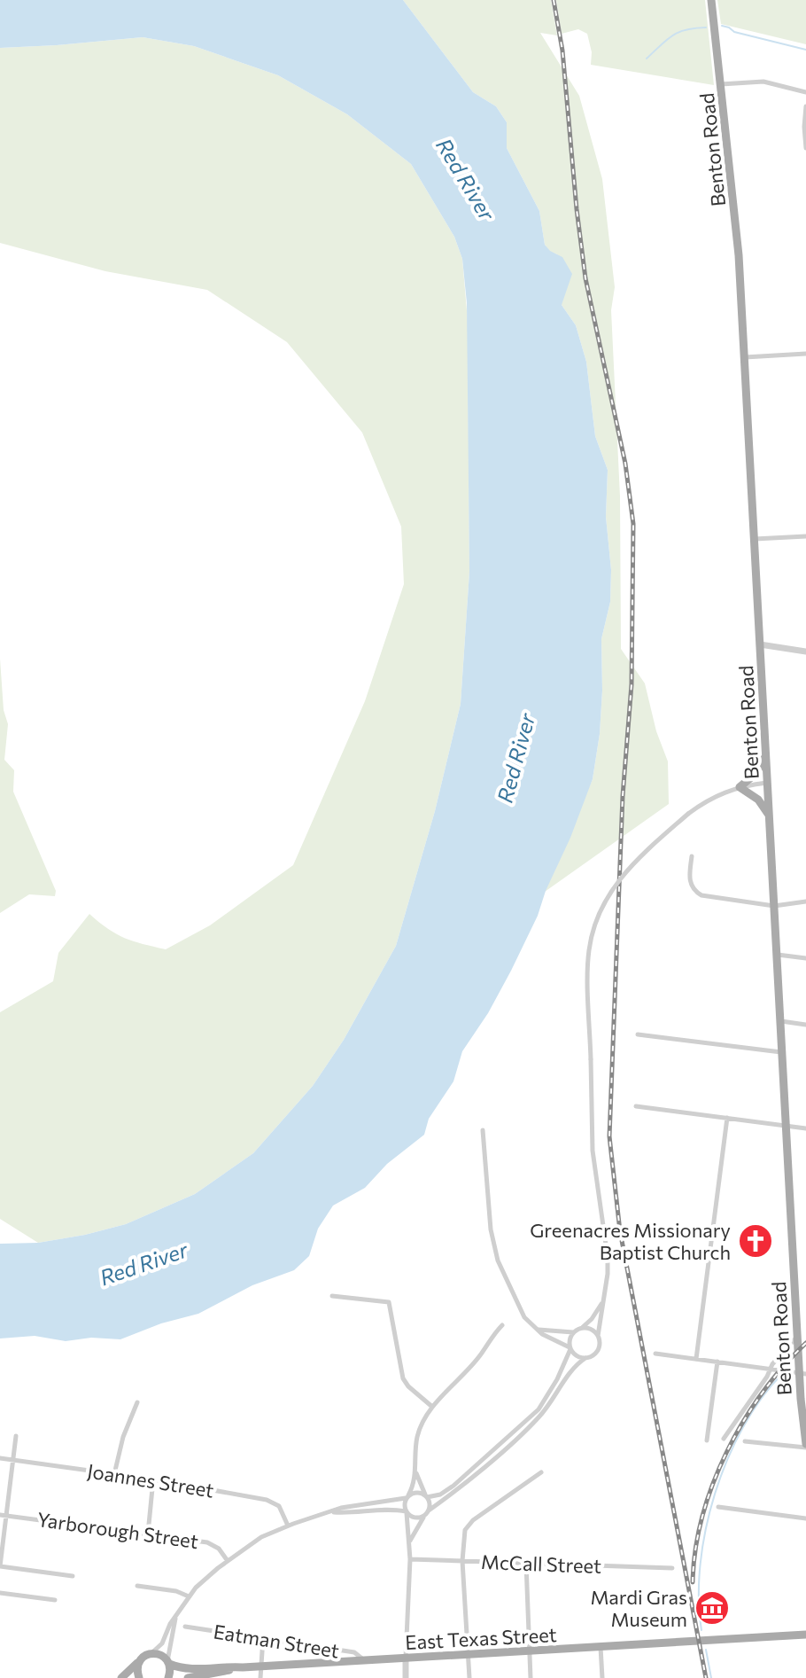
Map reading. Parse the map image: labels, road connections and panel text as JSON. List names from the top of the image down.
{
  "streets": {
    "main road": ["Benton Road", "East Texas Street"],
    "street": [
      "Joannes Street",
      "Yarborough Street",
      "McCall Street",
      "Eatman Street"
    ]
  },
  "crossings": [
    ["East Texas Street", "Eatman Street"]
  ],
  "water": ["Red River"],
  "places": {
    "church": ["Greenacres Missionary Baptist Church"],
    "museum": ["Mardi Gras Museum"]
  }
}
